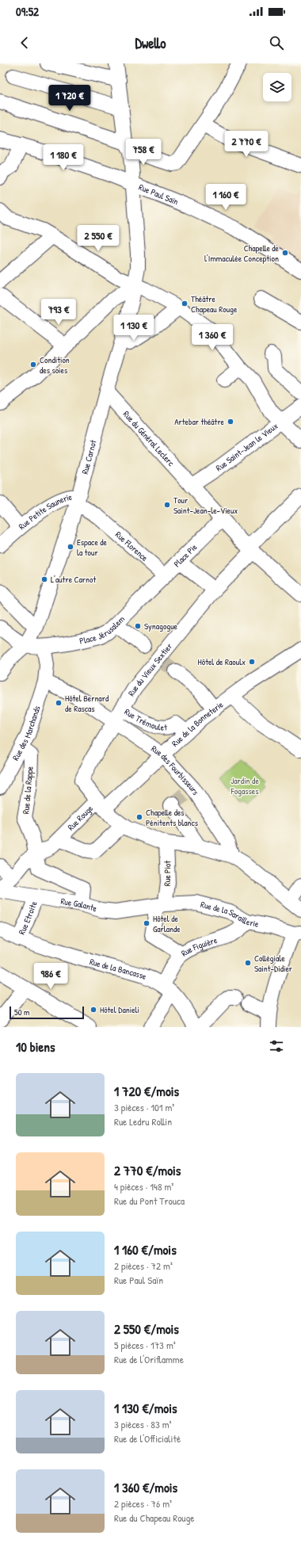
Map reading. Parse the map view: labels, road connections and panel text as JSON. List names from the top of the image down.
{
  "streets": {
    "street": [
      "Rue Paul Saïn",
      "Rue du Général Leclerc",
      "Rue Saint-Jean le Vieux",
      "Rue Carnot",
      "Rue Petite Saunerie",
      "Rue Florence",
      "Place Pie",
      "Place Jérusalem",
      "Rue du Vieux Sextier",
      "Rue Trémoulet",
      "Rue de la Bonneterie",
      "Rue des Marchands",
      "Rue des Fourbisseurs",
      "Rue de la Rappe",
      "Rue Rouge",
      "Rue Piot",
      "Rue Galante",
      "Rue de la Saraillerie",
      "Rue Etroite",
      "Rue Figuière",
      "Rue de la Bancasse"
    ]
  },
  "crossings": [
    ["Rue Paul Saïn", "Rue Carnot"],
    ["Rue du Général Leclerc", "Rue Saint-Jean le Vieux"],
    ["Rue du Général Leclerc", "Rue Carnot"],
    ["Rue du Général Leclerc", "Place Pie"],
    ["Rue du Général Leclerc", "Rue du Vieux Sextier"],
    ["Rue Carnot", "Rue Petite Saunerie"],
    ["Rue Carnot", "Rue Florence"],
    ["Rue Carnot", "Place Jérusalem"],
    ["Rue Petite Saunerie", "Rue Florence"],
    ["Rue Florence", "Place Pie"],
    ["Place Pie", "Place Jérusalem"],
    ["Place Jérusalem", "Rue des Marchands"],
    ["Rue du Vieux Sextier", "Rue Trémoulet"],
    ["Rue du Vieux Sextier", "Rue de la Bonneterie"],
    ["Rue du Vieux Sextier", "Rue des Fourbisseurs"],
    ["Rue du Vieux Sextier", "Rue Rouge"],
    ["Rue Trémoulet", "Rue de la Bonneterie"],
    ["Rue de la Bonneterie", "Rue des Fourbisseurs"],
    ["Rue de la Bonneterie", "Rue Rouge"],
    ["Rue des Marchands", "Rue des Fourbisseurs"],
    ["Rue des Marchands", "Rue de la Rappe"],
    ["Rue de la Rappe", "Rue Rouge"],
    ["Rue Rouge", "Rue Galante"],
    ["Rue Piot", "Rue Galante"],
    ["Rue Piot", "Rue de la Saraillerie"],
    ["Rue Piot", "Rue Figuière"],
    ["Rue Galante", "Rue de la Saraillerie"],
    ["Rue Galante", "Rue Etroite"],
    ["Rue de la Saraillerie", "Rue Figuière"],
    ["Rue Etroite", "Rue de la Bancasse"],
    ["Rue Figuière", "Rue de la Bancasse"]
  ],
  "parks": ["Jardin de Fogasses"],
  "places": [
    "Chapelle de l'Immaculée Conception",
    "Théâtre Chapeau Rouge",
    "Condition des soies",
    "Artebar théâtre",
    "Tour Saint-Jean-le-Vieux",
    "Espace de la tour",
    "L'autre Carnot",
    "Synagogue",
    "Hôtel de Raoulx",
    "Hôtel Bernard de Rascas",
    "Chapelle des Pénitents blancs",
    "Hôtel de Garlande",
    "Collégiale Saint-Didier",
    "Hôtel Danieli"
  ],
  "scale_bar": "50 m",
  "page": {
    "status": "09:52",
    "header": "Dwello",
    "price": [
      "1 720 €",
      "2 770 €",
      "758 €",
      "1 180 €",
      "1 160 €",
      "2 550 €",
      "793 €",
      "1 130 €",
      "1 360 €",
      "986 €"
    ],
    "scale": "50 m",
    "heading": "10 biens",
    "list": [
      {
        "name": "1 720 €/mois",
        "note": "3 pièces · 101 m² · Rue Ledru Rollin"
      },
      {
        "name": "2 770 €/mois",
        "note": "4 pièces · 148 m² · Rue du Pont Trouca"
      },
      {
        "name": "1 160 €/mois",
        "note": "2 pièces · 72 m² · Rue Paul Saïn"
      },
      {
        "name": "2 550 €/mois",
        "note": "5 pièces · 173 m² · Rue de l'Oriflamme"
      },
      {
        "name": "1 130 €/mois",
        "note": "3 pièces · 83 m² · Rue de l'Officialité"
      },
      {
        "name": "1 360 €/mois",
        "note": "2 pièces · 76 m² · Rue du Chapeau Rouge"
      }
    ]
  }
}
